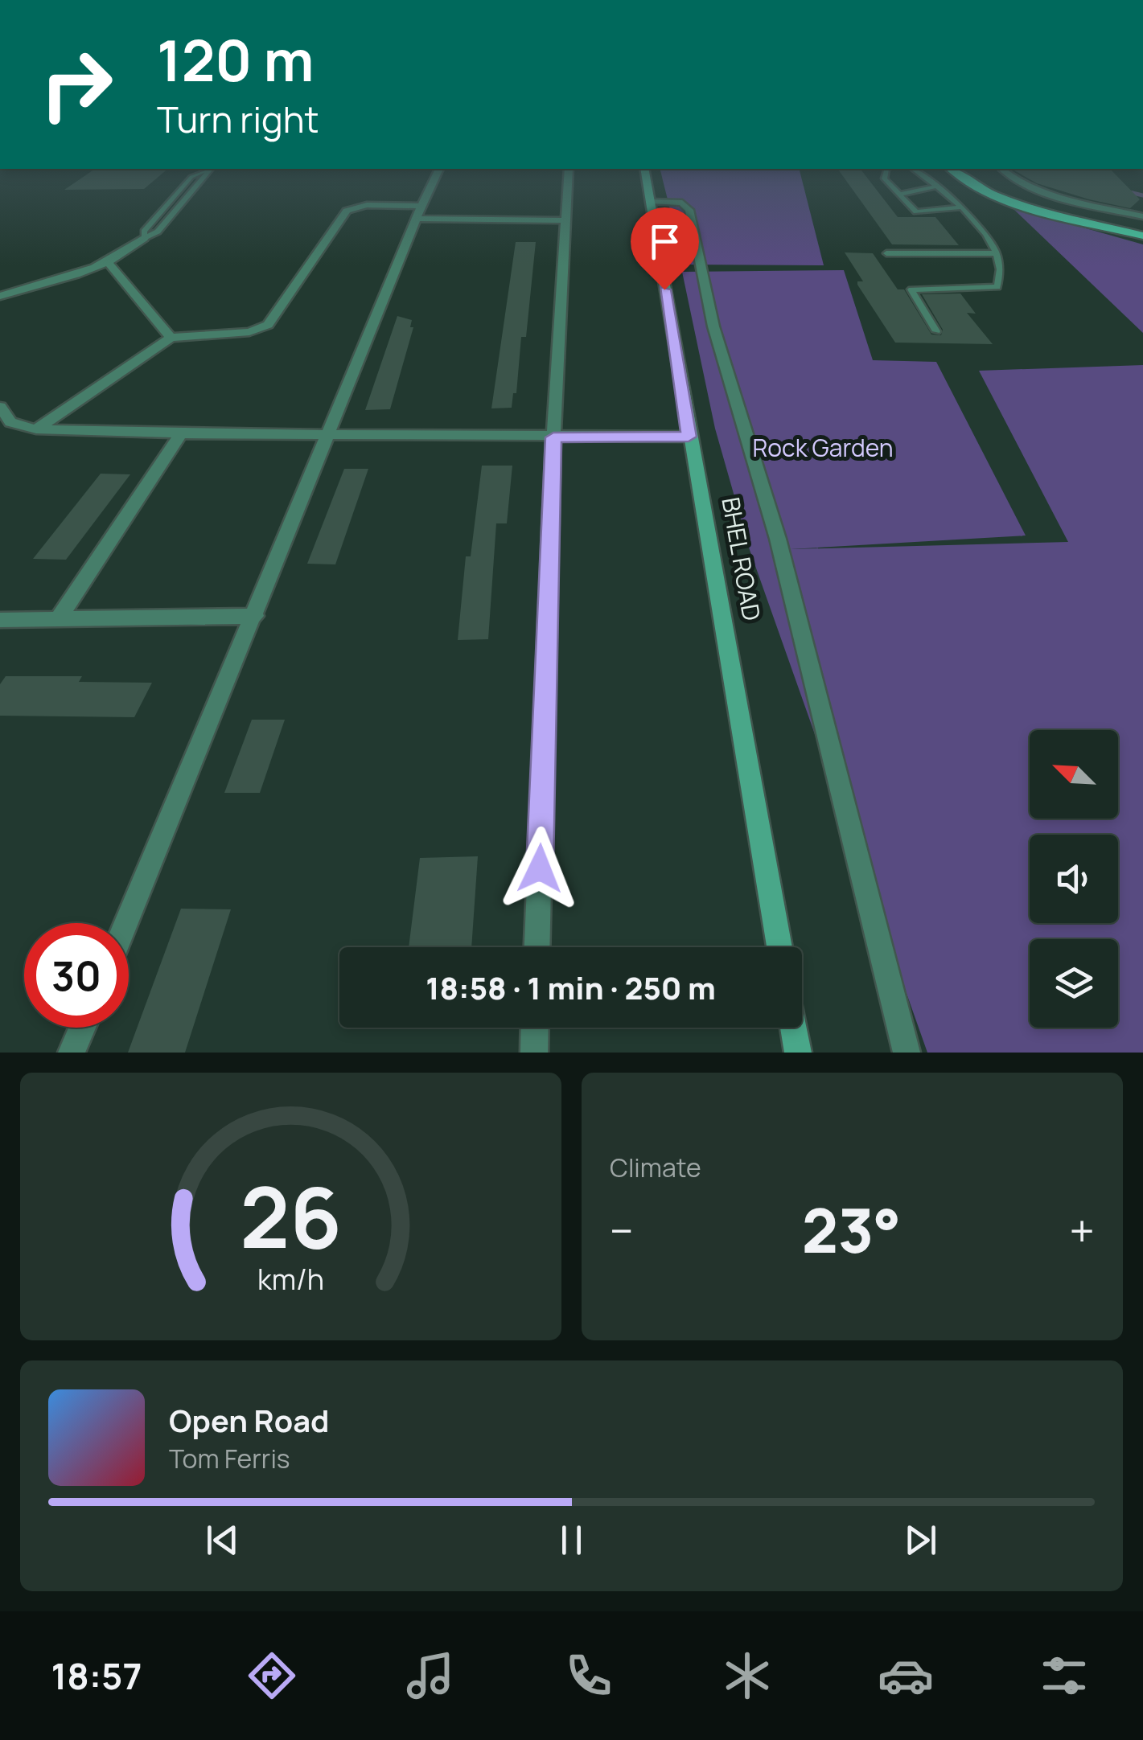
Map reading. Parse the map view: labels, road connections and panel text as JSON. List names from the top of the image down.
{
  "streets": {
    "street": ["BHEL ROAD"]
  },
  "parks": ["Rock Garden"],
  "north": "top left",
  "page": {
    "turn": ["120 m", "Turn right"],
    "limit": "30",
    "trip": "18:58 · 1 min · 250 m",
    "tile": "Climate",
    "heat": ["−", "23°", "+"],
    "song": ["Open Road", "Tom Ferris"],
    "tabs": "18:57",
    "gauge": ["26", "km/h"]
  }
}
